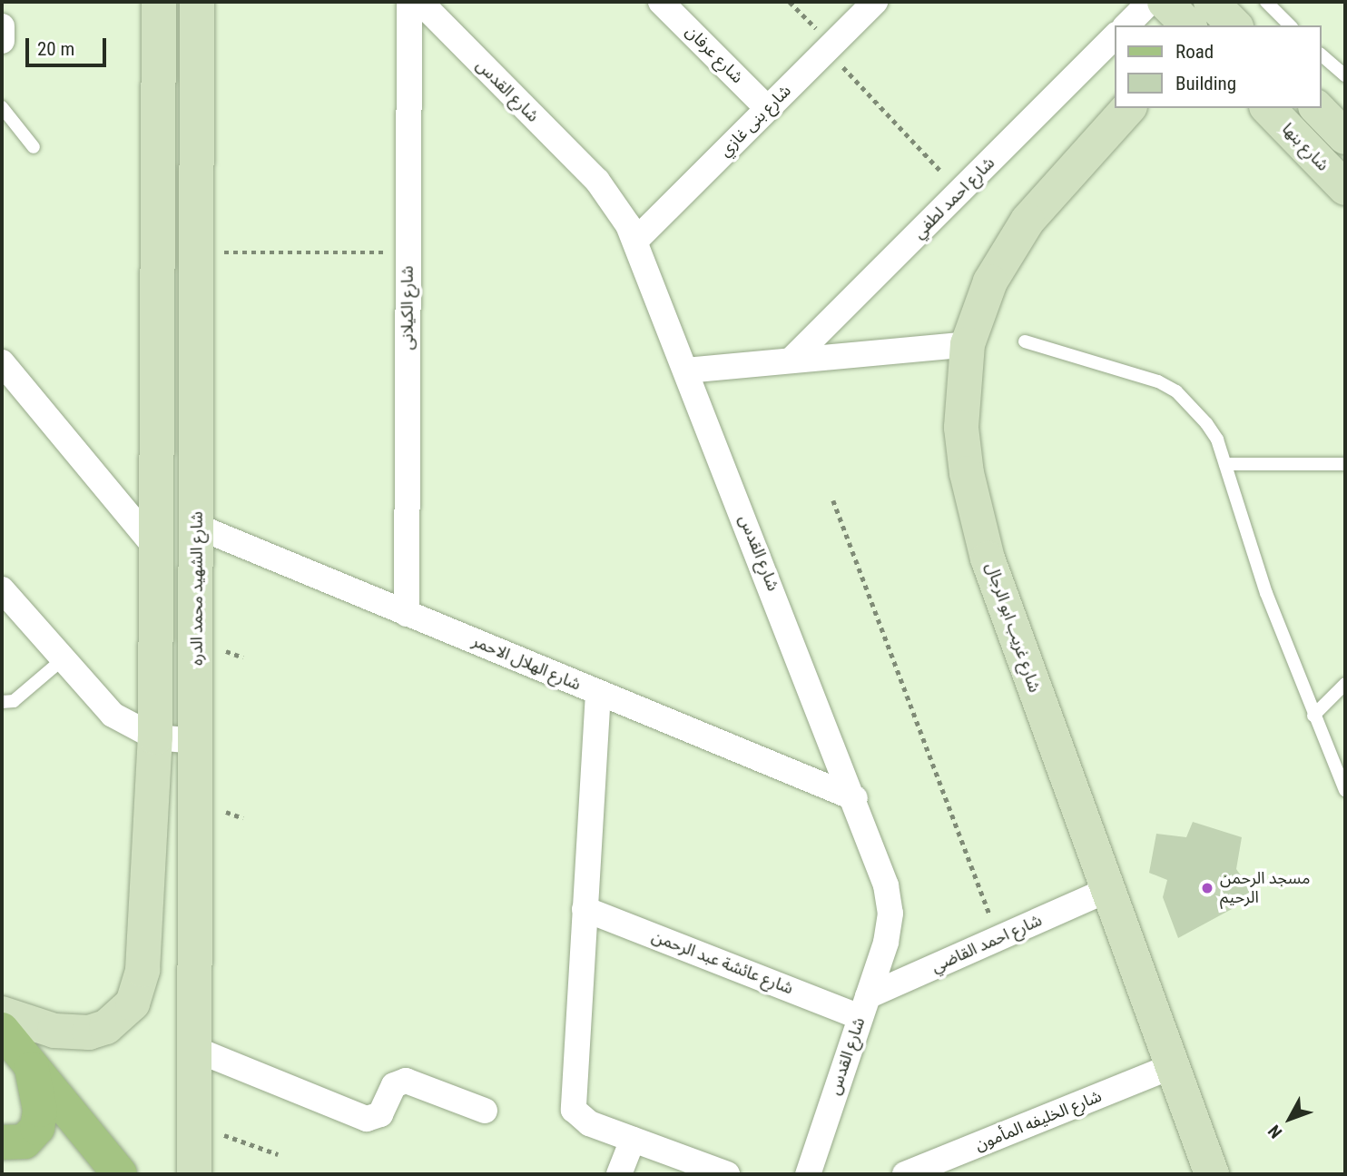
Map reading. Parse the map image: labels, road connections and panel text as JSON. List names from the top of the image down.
{
  "streets": {
    "main road": ["شارع بنها", "شارع الشهيد محمد الدره", "شارع غريب ابو الرجال"],
    "street": [
      "شارع عرفان",
      "شارع القدس",
      "شارع بنى غازي",
      "شارع احمد لطفي",
      "شارع الكيلانى",
      "شارع الهلال الاحمر",
      "شارع احمد القاضي",
      "شارع عائشة عبد الرحمن",
      "شارع الخليفه المأمون"
    ]
  },
  "crossings": [
    ["شارع عرفان", "شارع بنى غازي"],
    ["شارع القدس", "شارع بنى غازي"],
    ["شارع القدس", "شارع الهلال الاحمر"],
    ["شارع القدس", "شارع احمد القاضي"],
    ["شارع القدس", "شارع عائشة عبد الرحمن"],
    ["شارع الكيلانى", "شارع الهلال الاحمر"],
    ["شارع الشهيد محمد الدره", "شارع الهلال الاحمر"],
    ["شارع غريب ابو الرجال", "شارع احمد القاضي"],
    ["شارع غريب ابو الرجال", "شارع الخليفه المأمون"],
    ["شارع احمد القاضي", "شارع عائشة عبد الرحمن"]
  ],
  "places": ["مسجد الرحمن الرحيم"],
  "legend": ["Road", "Building"],
  "scale_bar": "20 m",
  "north": "bottom left"
}
